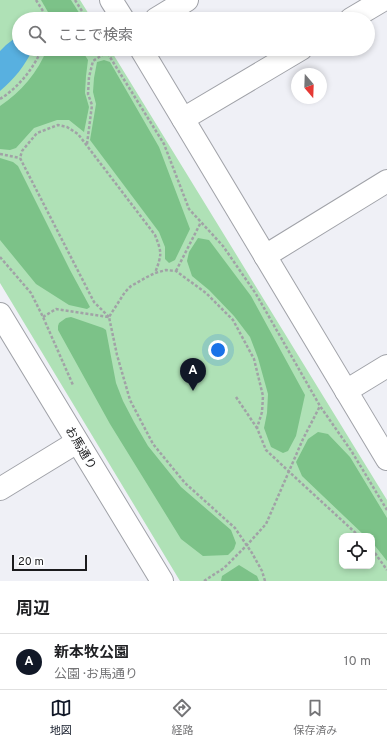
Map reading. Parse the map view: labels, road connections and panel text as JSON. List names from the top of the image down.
{
  "streets": {
    "street": ["お馬通り"]
  },
  "scale_bar": "20 m",
  "north": "bottom",
  "page": {
    "search": "ここで検索",
    "pins": "A",
    "scale": "20 m",
    "heading": "周辺",
    "list": [
      {
        "mark": "A",
        "name": "新本牧公園",
        "note": "公園 · お馬通り",
        "value": "10 m"
      }
    ],
    "nav": ["地図", "経路", "保存済み"]
  }
}
